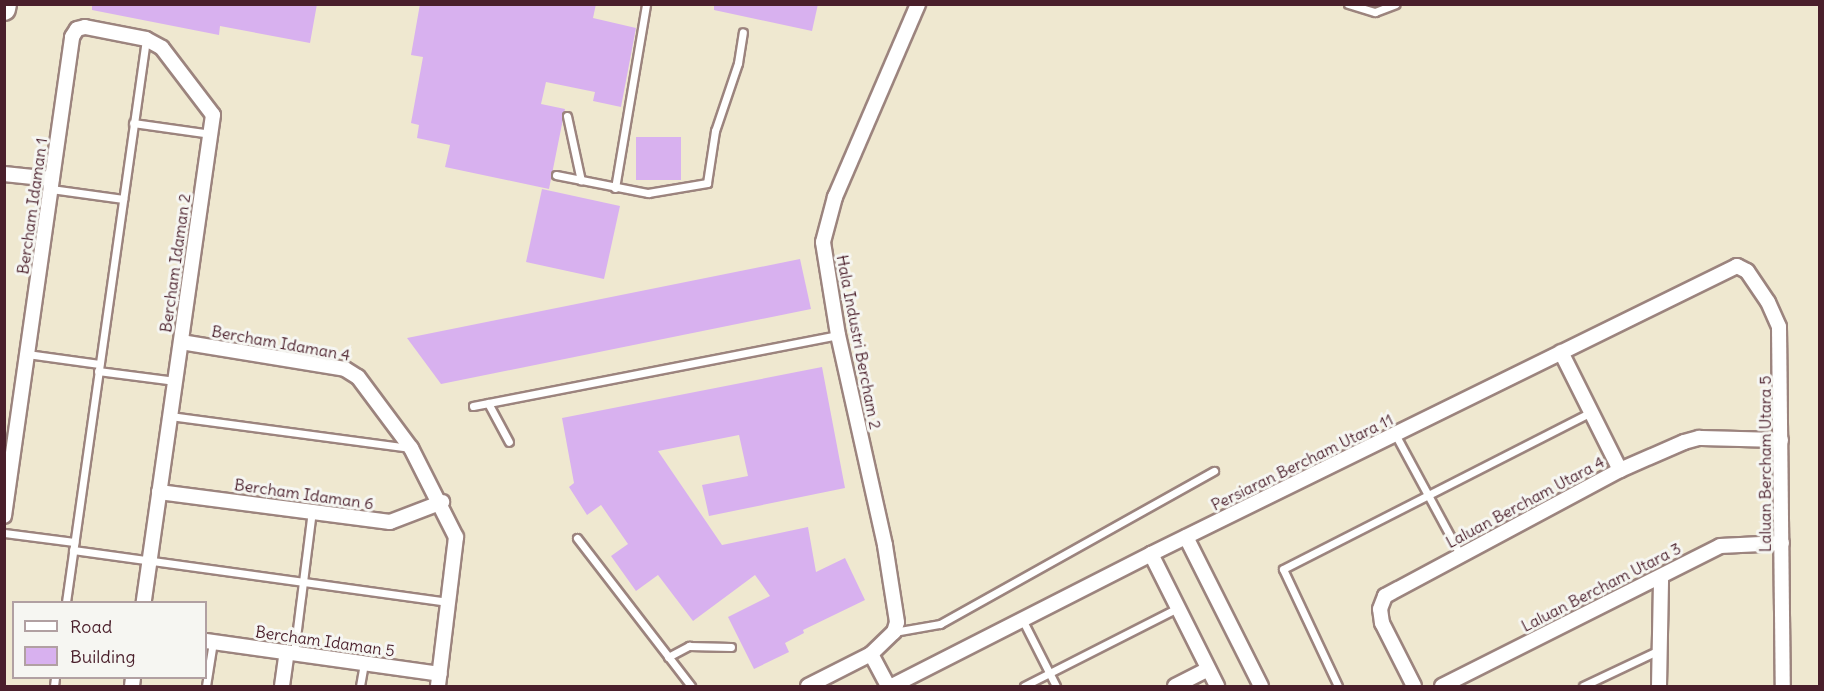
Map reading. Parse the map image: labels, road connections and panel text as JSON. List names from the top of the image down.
{
  "streets": {
    "street": [
      "Bercham Idaman 1",
      "Bercham Idaman 2",
      "Hala Industri Bercham 2",
      "Bercham Idaman 4",
      "Persiaran Bercham Utara 11",
      "Laluan Bercham Utara 5",
      "Bercham Idaman 6",
      "Laluan Bercham Utara 4",
      "Laluan Bercham Utara 3",
      "Bercham Idaman 5"
    ]
  },
  "crossings": [
    ["Bercham Idaman 1", "Bercham Idaman 2"],
    ["Bercham Idaman 2", "Bercham Idaman 4"],
    ["Bercham Idaman 2", "Bercham Idaman 6"],
    ["Bercham Idaman 4", "Bercham Idaman 6"],
    ["Bercham Idaman 4", "Bercham Idaman 5"],
    ["Persiaran Bercham Utara 11", "Laluan Bercham Utara 5"],
    ["Laluan Bercham Utara 5", "Laluan Bercham Utara 4"],
    ["Laluan Bercham Utara 5", "Laluan Bercham Utara 3"]
  ],
  "legend": ["Road", "Building"]
}
